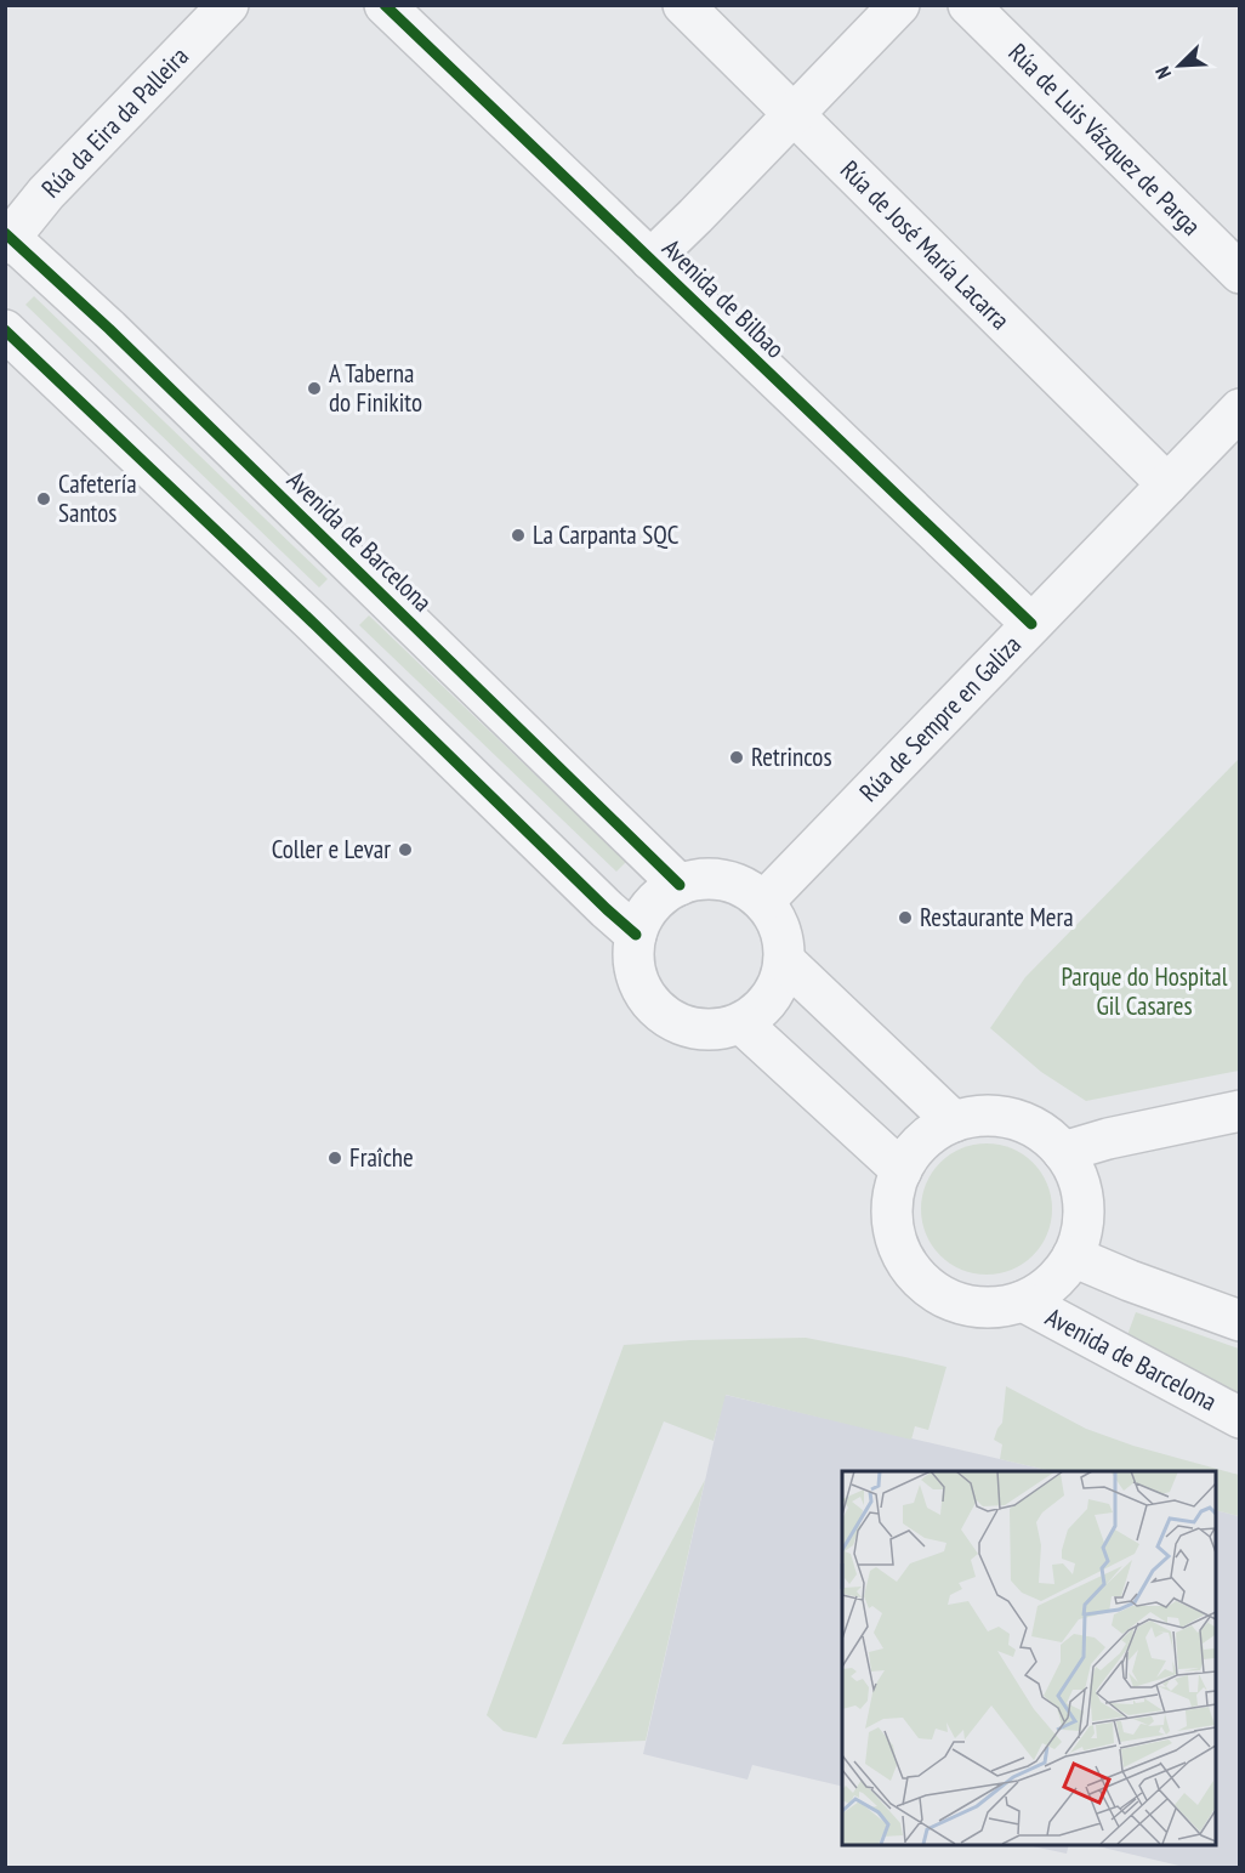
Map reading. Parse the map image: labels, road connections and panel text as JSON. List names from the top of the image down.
{
  "streets": {
    "street": [
      "Rúa da Eira da Palleira",
      "Rúa de Luis Vázquez de Parga",
      "Rúa de José María Lacarra",
      "Avenida de Bilbao",
      "Avenida de Barcelona",
      "Rúa de Sempre en Galiza"
    ]
  },
  "crossings": [
    ["Rúa da Eira da Palleira", "Avenida de Barcelona"],
    ["Rúa de José María Lacarra", "Rúa de Sempre en Galiza"],
    ["Avenida de Bilbao", "Rúa de Sempre en Galiza"],
    ["Avenida de Barcelona", "Rúa de Sempre en Galiza"]
  ],
  "parks": ["Parque do Hospital Gil Casares"],
  "places": [
    "A Taberna do Finikito",
    "Cafetería Santos",
    "La Carpanta SQC",
    "Retrincos",
    "Coller e Levar",
    "Restaurante Mera",
    "Fraîche"
  ],
  "north": "bottom left"
}
